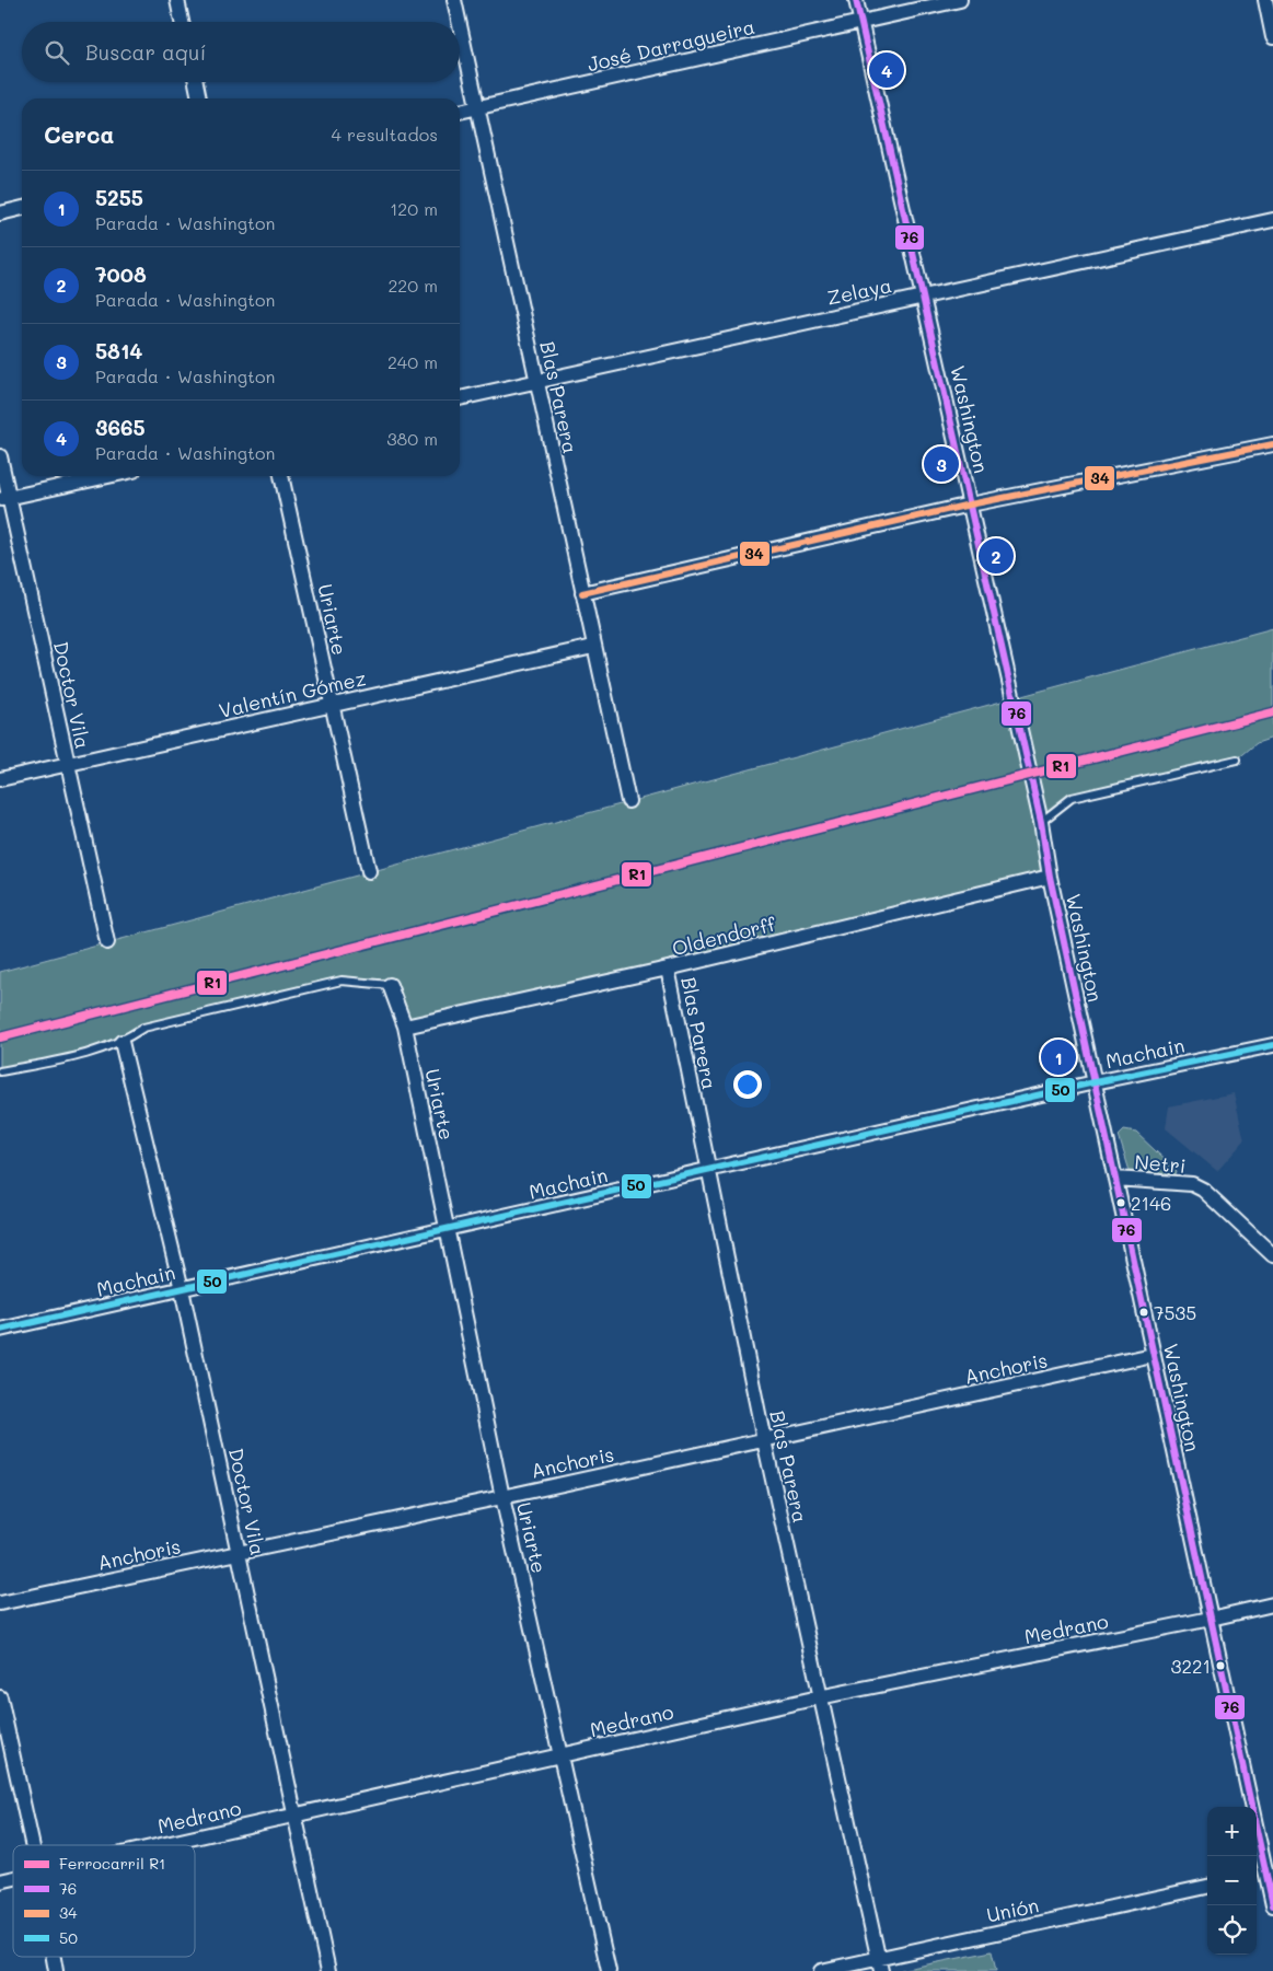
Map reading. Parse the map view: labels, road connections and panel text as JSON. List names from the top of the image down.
{
  "streets": {
    "street": [
      "José Darragueira",
      "Zelaya",
      "Blas Parera",
      "Washington",
      "Uriarte",
      "Valentín Gómez",
      "Doctor Vila",
      "Oldendorff",
      "Machain",
      "Netri",
      "Anchoris",
      "Medrano",
      "Unión"
    ]
  },
  "crossings": [
    ["José Darragueira", "Blas Parera"],
    ["José Darragueira", "Washington"],
    ["Zelaya", "Blas Parera"],
    ["Zelaya", "Washington"],
    ["Blas Parera", "Valentín Gómez"],
    ["Blas Parera", "Oldendorff"],
    ["Blas Parera", "Machain"],
    ["Blas Parera", "Anchoris"],
    ["Blas Parera", "Medrano"],
    ["Blas Parera", "Unión"],
    ["Washington", "Oldendorff"],
    ["Washington", "Machain"],
    ["Washington", "Netri"],
    ["Washington", "Anchoris"],
    ["Washington", "Medrano"],
    ["Uriarte", "Valentín Gómez"],
    ["Uriarte", "Oldendorff"],
    ["Uriarte", "Machain"],
    ["Uriarte", "Anchoris"],
    ["Uriarte", "Medrano"],
    ["Valentín Gómez", "Doctor Vila"],
    ["Doctor Vila", "Machain"],
    ["Doctor Vila", "Anchoris"],
    ["Doctor Vila", "Medrano"]
  ],
  "places": ["2146", "7535", "3221"],
  "lines": [
    "transit line 76",
    "transit line 34",
    "rail line R1",
    "transit line 50"
  ],
  "legend": [
    "Ferrocarril R1",
    "76",
    "34",
    "50"
  ],
  "page": {
    "search": "Buscar aquí",
    "pins": [
      "4",
      "3",
      "2",
      "1"
    ],
    "heading": ["Cerca", "4 resultados"],
    "list": [
      {
        "mark": "1",
        "name": "5255",
        "note": "Parada · Washington",
        "value": "120 m"
      },
      {
        "mark": "2",
        "name": "7008",
        "note": "Parada · Washington",
        "value": "220 m"
      },
      {
        "mark": "3",
        "name": "5814",
        "note": "Parada · Washington",
        "value": "240 m"
      },
      {
        "mark": "4",
        "name": "3665",
        "note": "Parada · Washington",
        "value": "380 m"
      }
    ],
    "map_buttons": ["+", "−"]
  }
}
